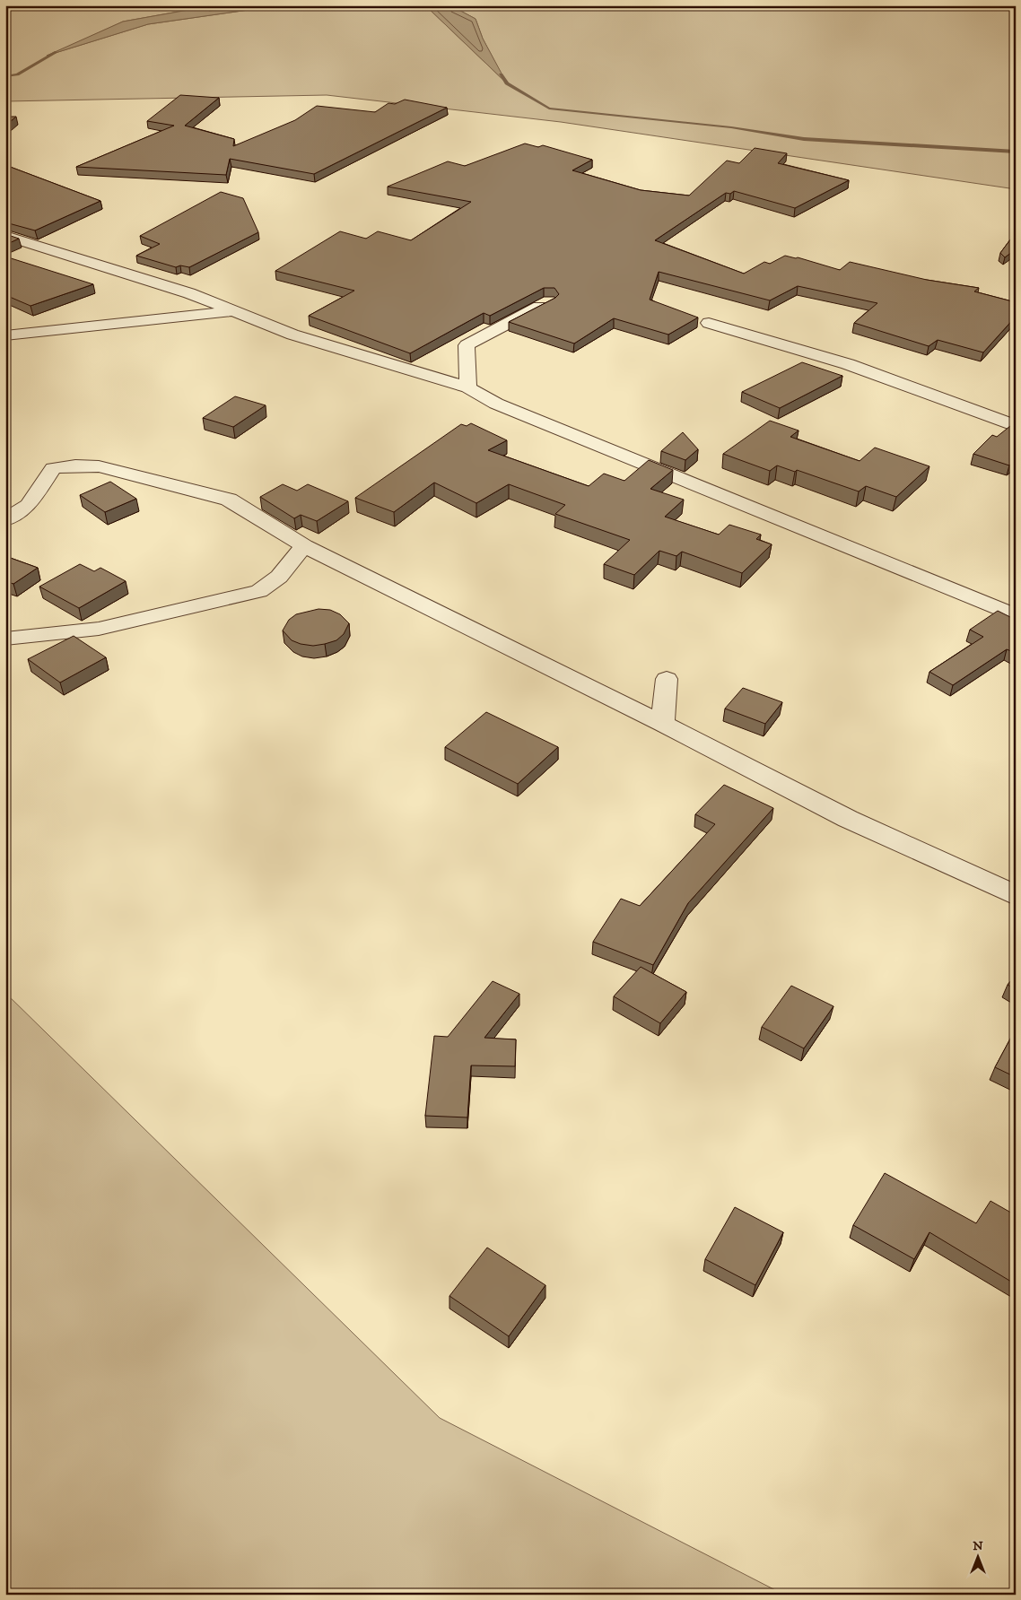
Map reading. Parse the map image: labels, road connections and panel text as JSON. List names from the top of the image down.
{
  "north": "top"
}
